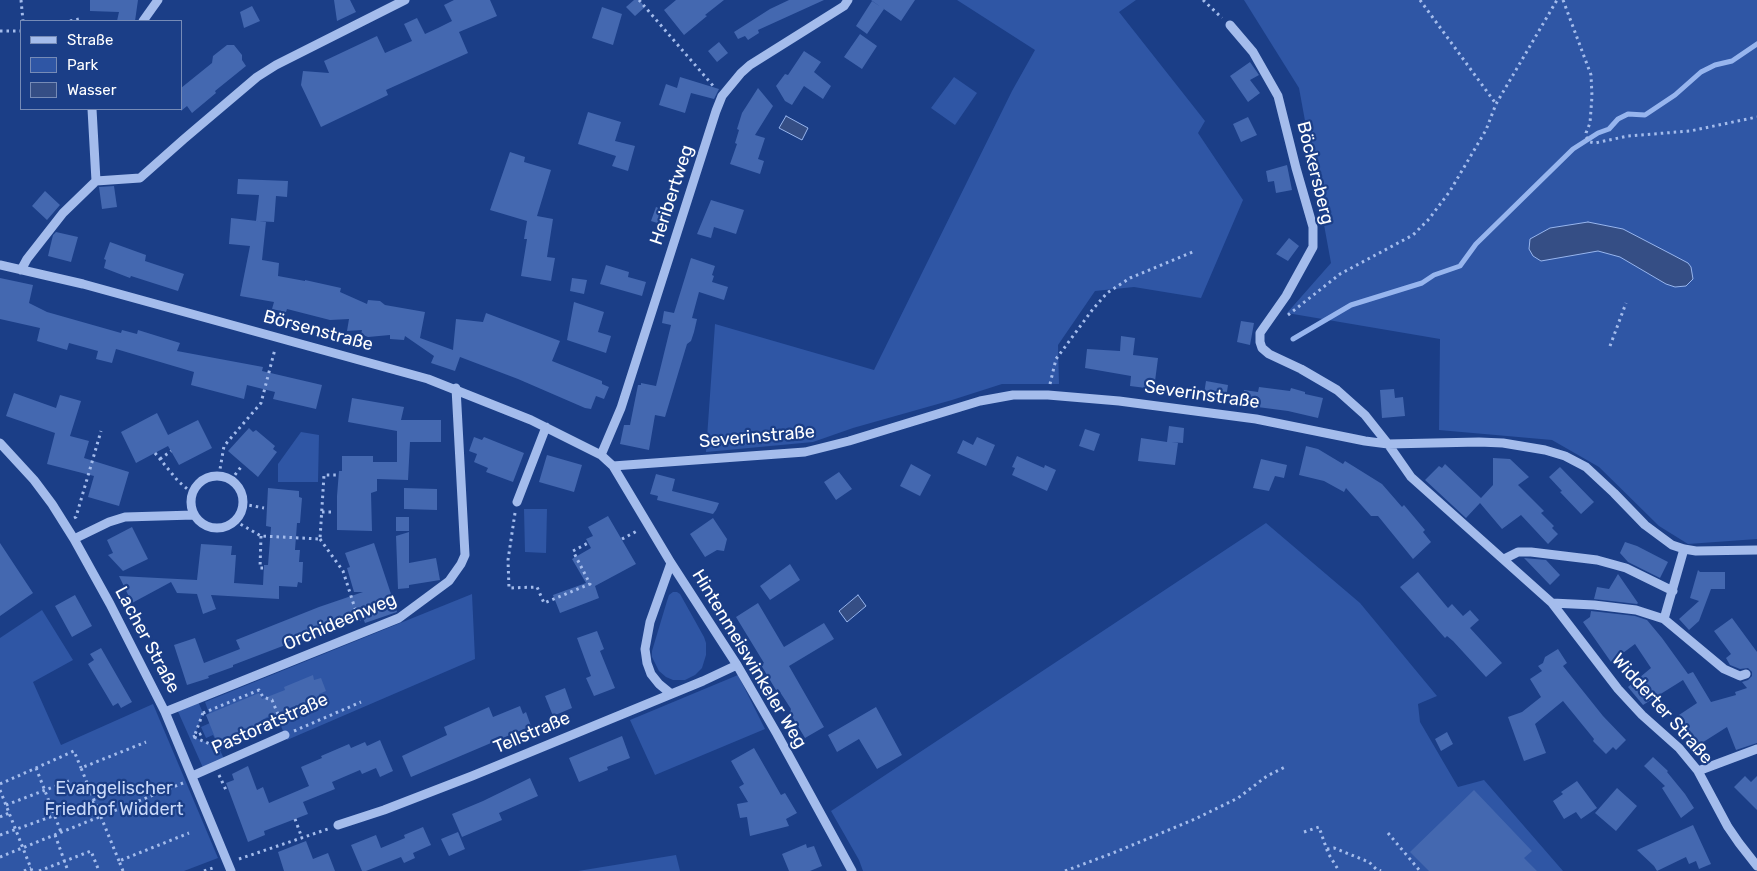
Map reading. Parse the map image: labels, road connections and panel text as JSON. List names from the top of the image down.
{
  "streets": {
    "street": [
      "Böckersberg",
      "Heribertweg",
      "Börsenstraße",
      "Severinstraße",
      "Orchideenweg",
      "Lacher Straße",
      "Hintenmeiswinkeler Weg",
      "Widderter Straße",
      "Pastoratstraße",
      "Tellstraße"
    ]
  },
  "crossings": [
    ["Böckersberg", "Severinstraße"],
    ["Böckersberg", "Widderter Straße"],
    ["Heribertweg", "Börsenstraße"],
    ["Börsenstraße", "Severinstraße"],
    ["Börsenstraße", "Orchideenweg"],
    ["Börsenstraße", "Hintenmeiswinkeler Weg"],
    ["Severinstraße", "Hintenmeiswinkeler Weg"],
    ["Severinstraße", "Widderter Straße"],
    ["Orchideenweg", "Lacher Straße"],
    ["Lacher Straße", "Pastoratstraße"],
    ["Hintenmeiswinkeler Weg", "Tellstraße"]
  ],
  "parks": ["Evangelischer Friedhof Widdert"],
  "legend": ["Straße", "Park", "Wasser"]
}
